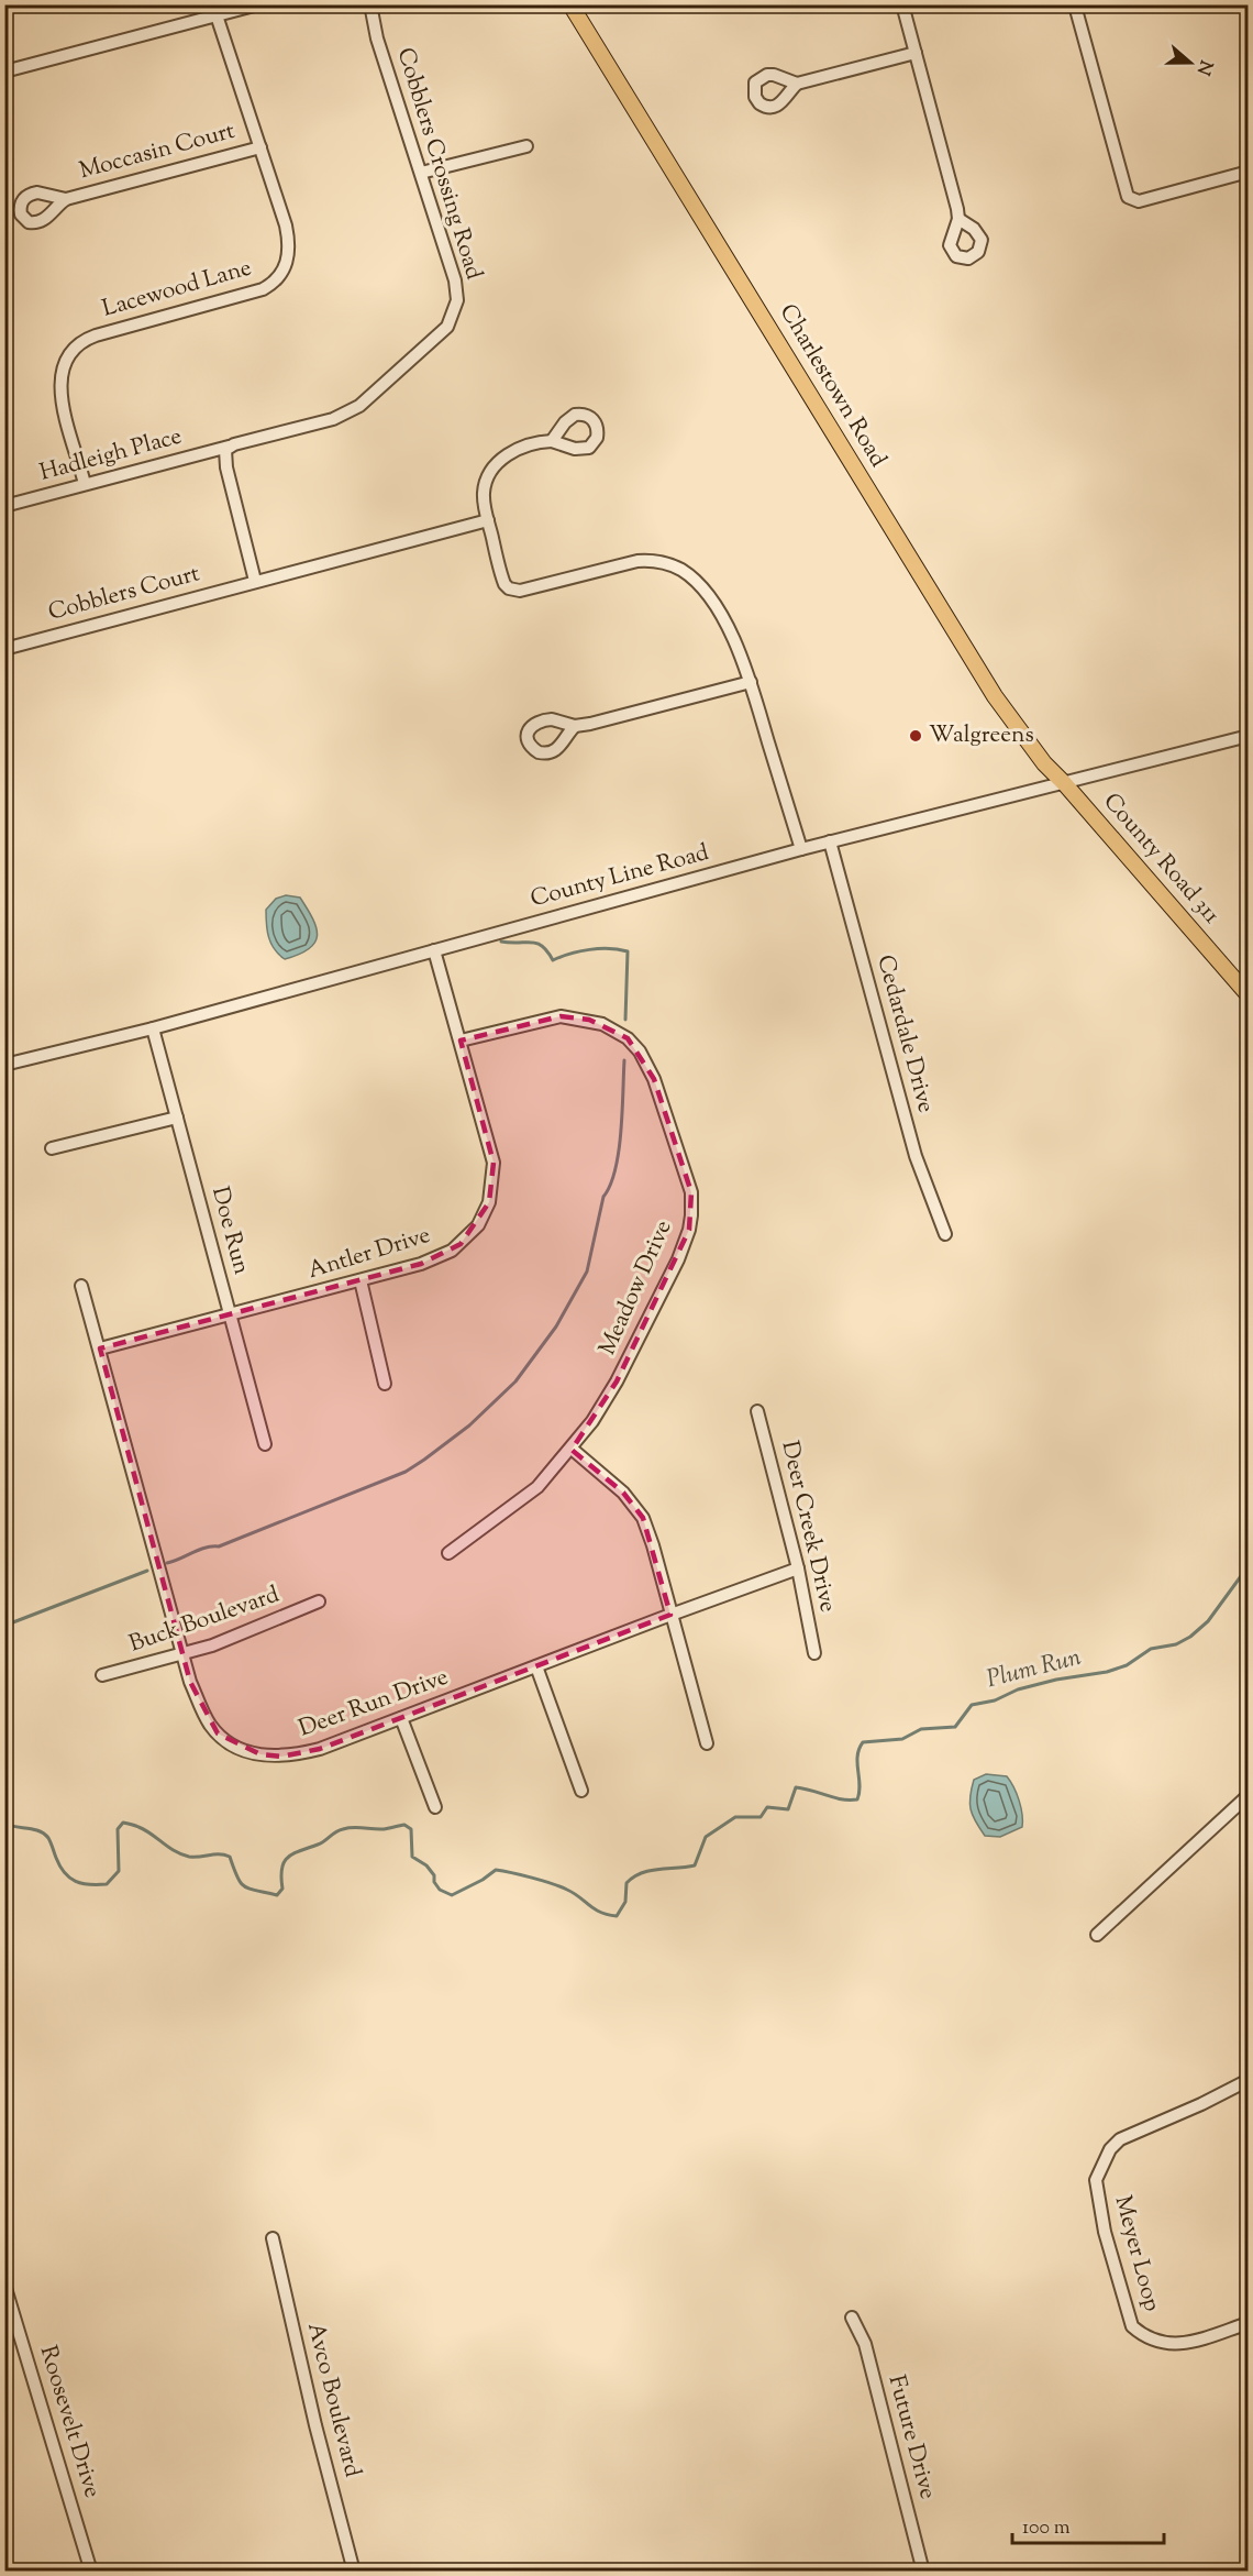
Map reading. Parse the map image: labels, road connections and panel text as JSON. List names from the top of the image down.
{
  "streets": {
    "main road": ["Charlestown Road", "County Road 311"],
    "street": [
      "Moccasin Court",
      "Cobblers Crossing Road",
      "Lacewood Lane",
      "Hadleigh Place",
      "Cobblers Court",
      "County Line Road",
      "Cedardale Drive",
      "Doe Run",
      "Antler Drive",
      "Meadow Drive",
      "Deer Creek Drive",
      "Buck Boulevard",
      "Deer Run Drive",
      "Meyer Loop",
      "Avco Boulevard",
      "Roosevelt Drive",
      "Future Drive"
    ]
  },
  "crossings": [
    ["Moccasin Court", "Lacewood Lane"],
    ["Cobblers Crossing Road", "Hadleigh Place"],
    ["Lacewood Lane", "Hadleigh Place"],
    ["Charlestown Road", "County Road 311"],
    ["Charlestown Road", "County Line Road"],
    ["County Road 311", "County Line Road"],
    ["County Line Road", "Cedardale Drive"],
    ["County Line Road", "Doe Run"],
    ["County Line Road", "Antler Drive"],
    ["Doe Run", "Antler Drive"],
    ["Antler Drive", "Meadow Drive"],
    ["Antler Drive", "Deer Run Drive"],
    ["Deer Creek Drive", "Deer Run Drive"],
    ["Buck Boulevard", "Deer Run Drive"]
  ],
  "water": ["Plum Run"],
  "places": ["Walgreens"],
  "scale_bar": "100 m",
  "north": "right"
}
